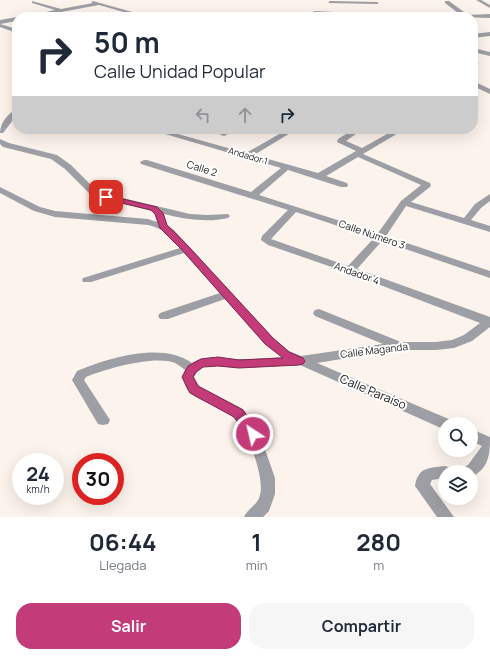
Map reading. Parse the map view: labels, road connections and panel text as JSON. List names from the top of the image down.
{
  "streets": {
    "street": [
      "Andador 1",
      "Calle 2",
      "Calle Número 3",
      "Andador 4",
      "Calle Maganda",
      "Calle Paraíso"
    ]
  },
  "crossings": [
    ["Calle 2", "Calle Número 3"],
    ["Calle Número 3", "Andador 4"],
    ["Andador 4", "Calle Maganda"],
    ["Calle Maganda", "Calle Paraíso"]
  ],
  "page": {
    "turn": ["50 m", "Calle Unidad Popular"],
    "speed": "24 km/h",
    "limit": "30",
    "eta": [
      "06:44",
      "Llegada",
      "1",
      "min",
      "280",
      "m"
    ],
    "buttons": ["Salir", "Compartir"]
  }
}
